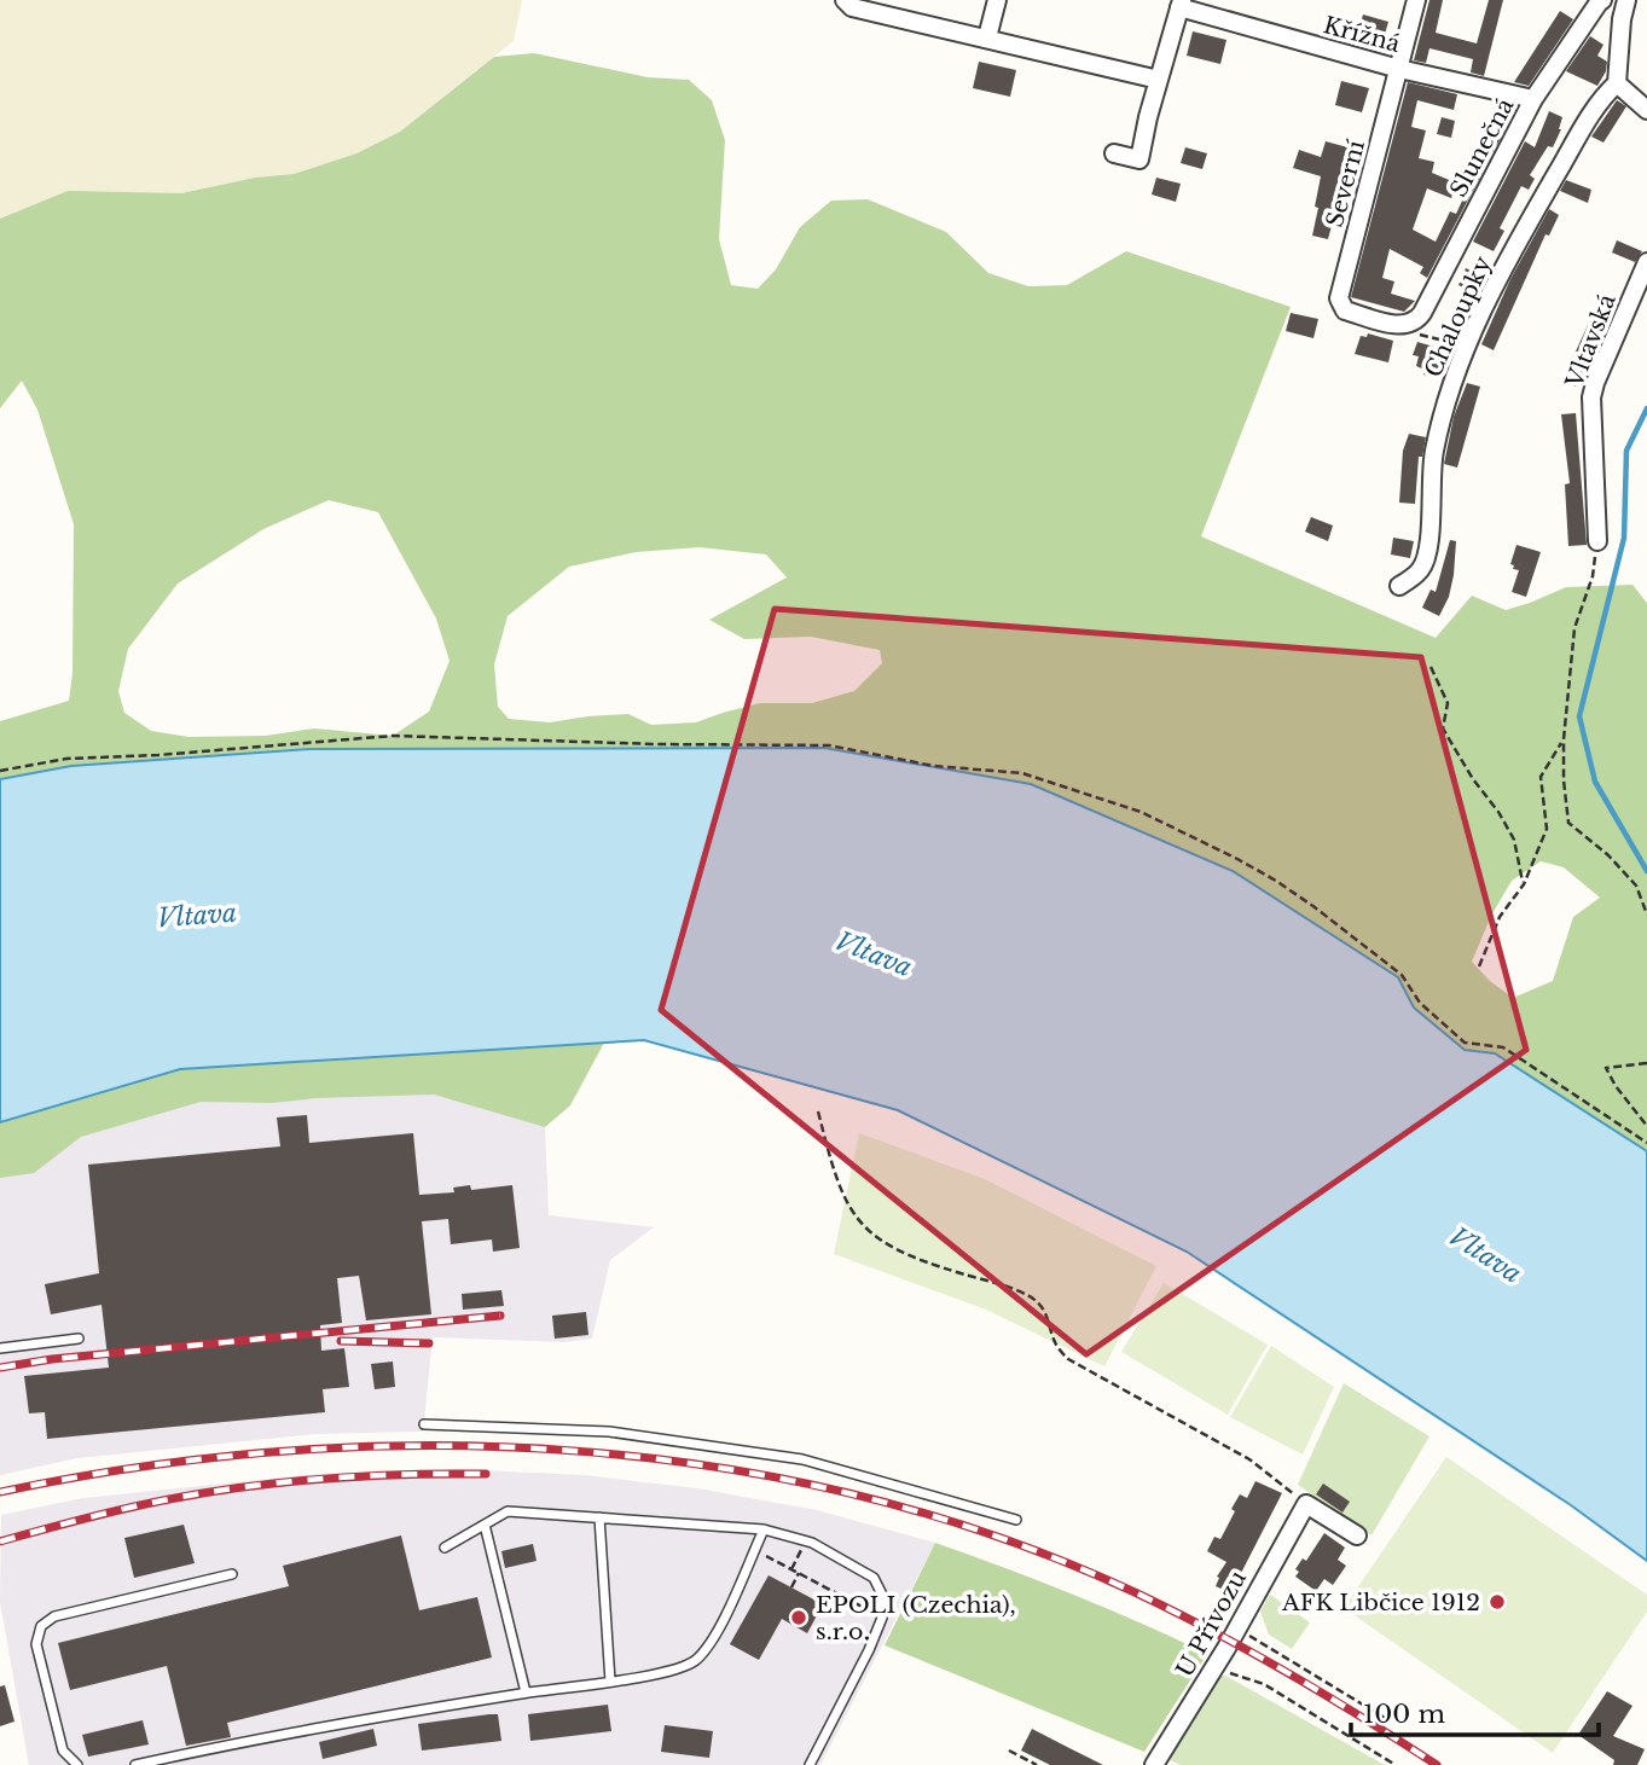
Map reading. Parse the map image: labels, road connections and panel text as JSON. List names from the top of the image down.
{
  "streets": {
    "street": [
      "Křížná",
      "Slunečná",
      "Severní",
      "Chaloupky",
      "Vltavská",
      "U Přívozu"
    ]
  },
  "crossings": [
    ["Křížná", "Slunečná"],
    ["Křížná", "Severní"],
    ["Slunečná", "Severní"]
  ],
  "water": ["Vltava"],
  "places": ["AFK Libčice 1912", "EPOLI (Czechia), s.r.o."],
  "scale_bar": "100 m"
}
